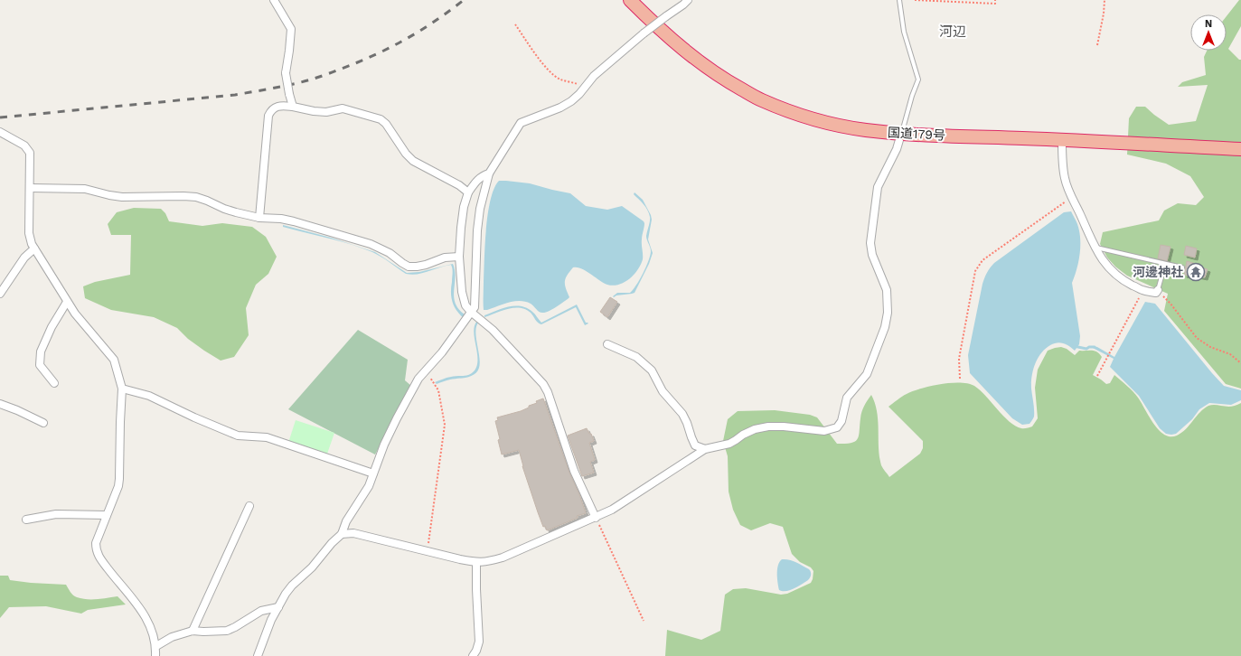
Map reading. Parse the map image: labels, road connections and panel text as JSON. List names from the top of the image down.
{
  "streets": {
    "highway": ["国道179号"]
  },
  "districts": ["河辺"],
  "places": {
    "temple": ["河邊神社"]
  },
  "north": "top"
}
